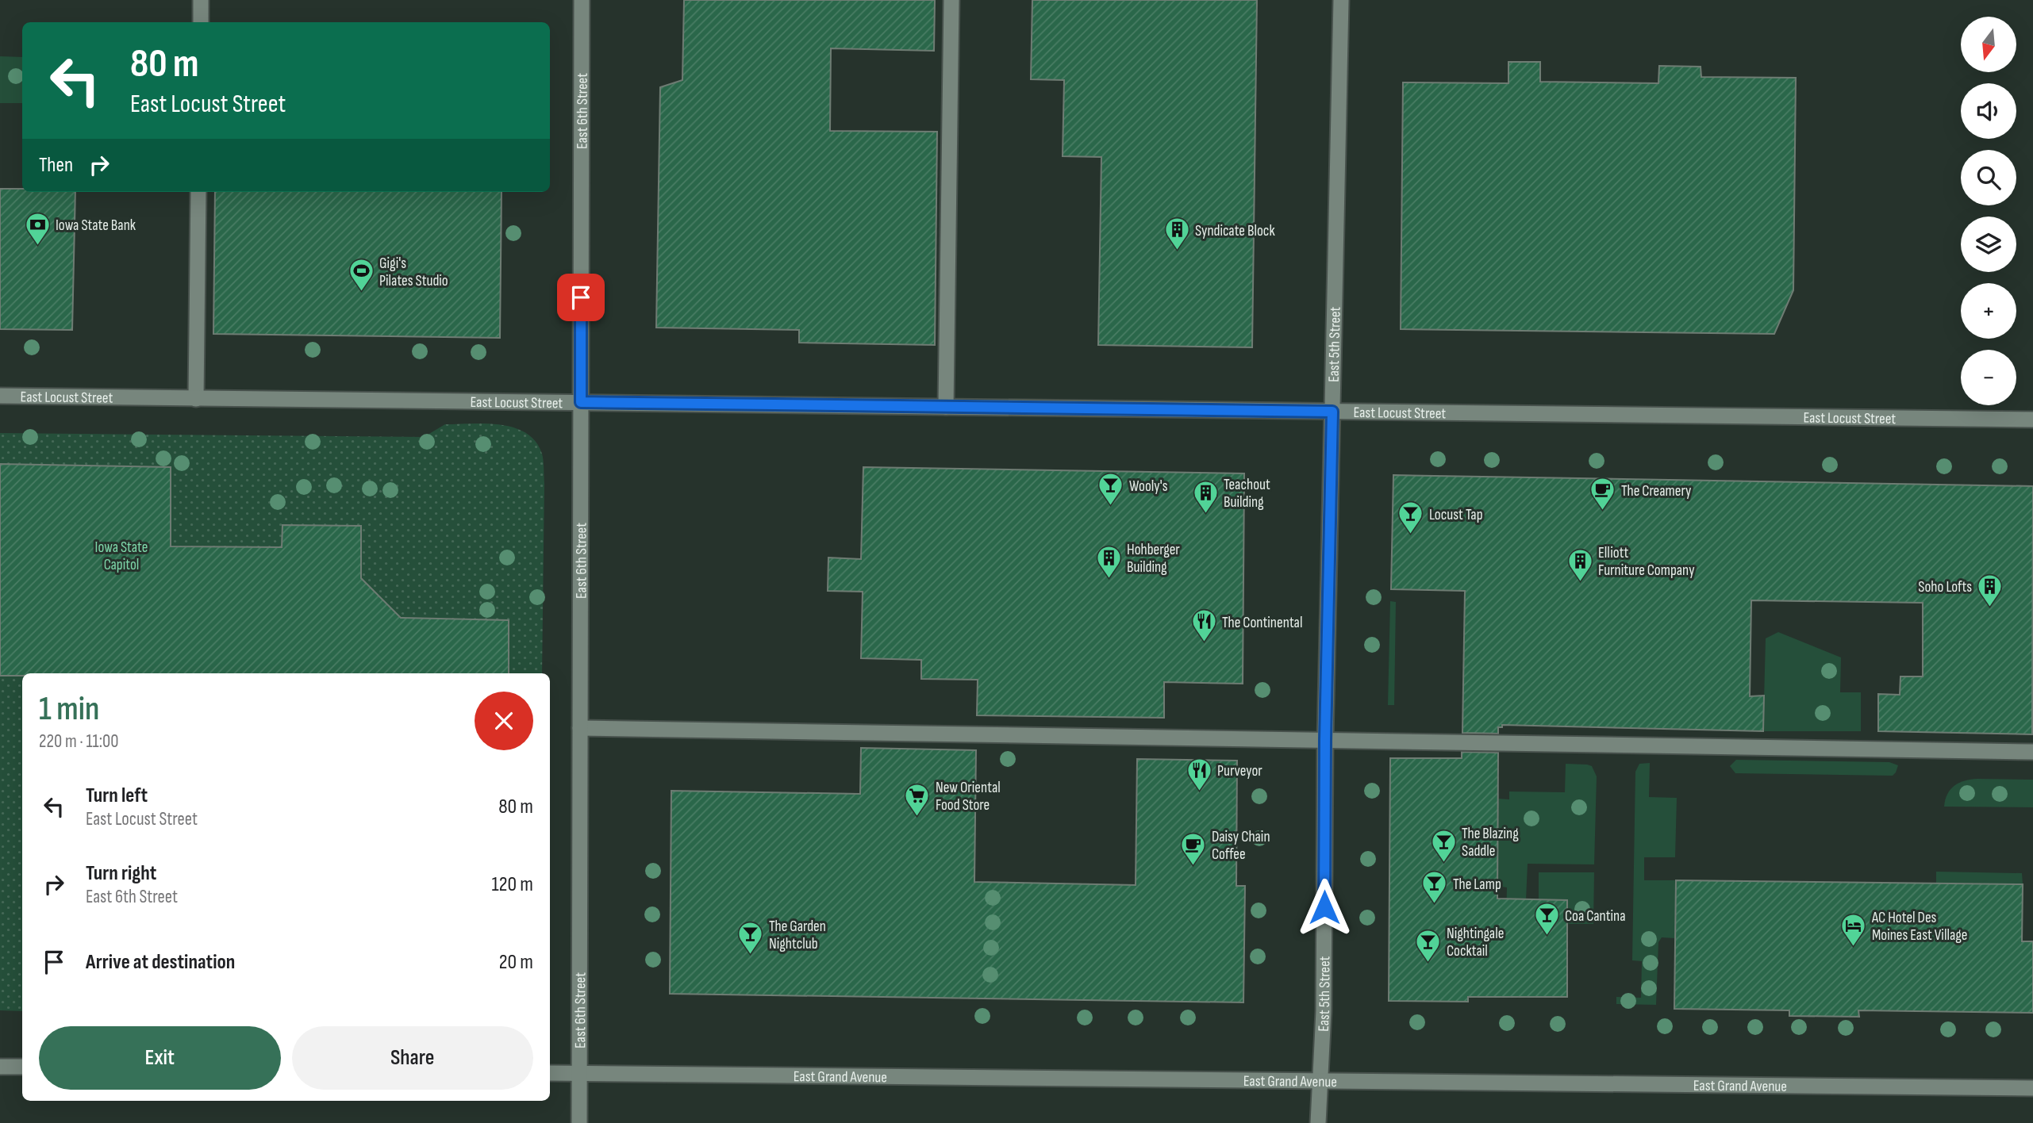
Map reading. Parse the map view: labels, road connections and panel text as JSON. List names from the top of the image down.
{
  "streets": {
    "main road": [
      "East 6th Street",
      "East 5th Street",
      "East Locust Street",
      "East Grand Avenue"
    ]
  },
  "crossings": [
    ["East 6th Street", "East Locust Street"],
    ["East 6th Street", "East Grand Avenue"],
    ["East 5th Street", "East Locust Street"],
    ["East 5th Street", "East Grand Avenue"]
  ],
  "parks": ["Iowa State Capitol"],
  "places": {
    "bank": ["Iowa State Bank"],
    "building": [
      "Syndicate Block",
      "Teachout Building",
      "Hohberger Building",
      "Elliott Furniture Company",
      "Soho Lofts"
    ],
    "sports": ["Gigi's Pilates Studio"],
    "bar": [
      "Wooly's",
      "Locust Tap",
      "The Blazing Saddle",
      "The Lamp",
      "Coa Cantina",
      "The Garden Nightclub",
      "Nightingale Cocktail"
    ],
    "cafe": ["The Creamery", "Daisy Chain Coffee"],
    "restaurant": ["The Continental", "Purveyor"],
    "supermarket": ["New Oriental Food Store"],
    "hotel": ["AC Hotel Des Moines East Village"]
  },
  "north": "bottom",
  "page": {
    "map_buttons": ["+", "−"],
    "turn": ["80 m", "East Locust Street"],
    "then": "Then",
    "heading": ["1 min", "220 m · 11:00"],
    "list": [
      {
        "name": "Turn left",
        "note": "East Locust Street",
        "value": "80 m"
      },
      {
        "name": "Turn right",
        "note": "East 6th Street",
        "value": "120 m"
      },
      {
        "name": "Arrive at destination",
        "value": "20 m"
      }
    ],
    "buttons": ["Exit", "Share"]
  }
}
